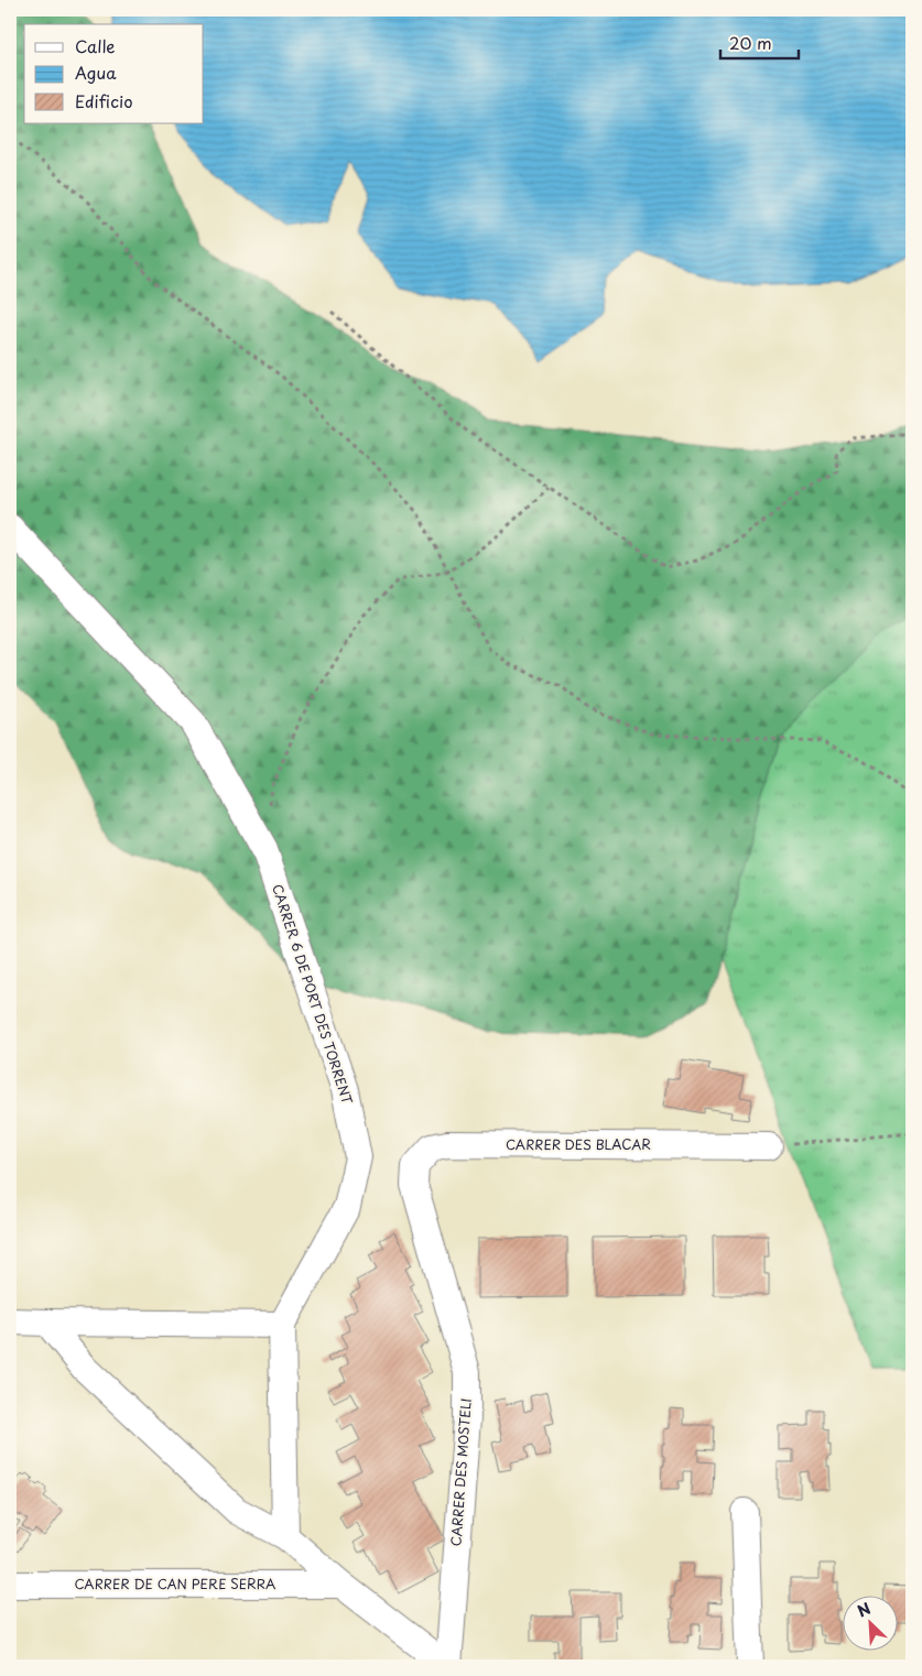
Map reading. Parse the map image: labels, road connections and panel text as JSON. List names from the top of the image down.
{
  "streets": {
    "street": [
      "CARRER 6 DE PORT DES TORRENT",
      "CARRER DES BLACAR",
      "CARRER DES MOSTELI",
      "CARRER DE CAN PERE SERRA"
    ]
  },
  "crossings": [
    ["CARRER DES BLACAR", "CARRER DES MOSTELI"]
  ],
  "legend": ["Calle", "Agua", "Edificio"],
  "scale_bar": "20 m",
  "north": "top left"
}
